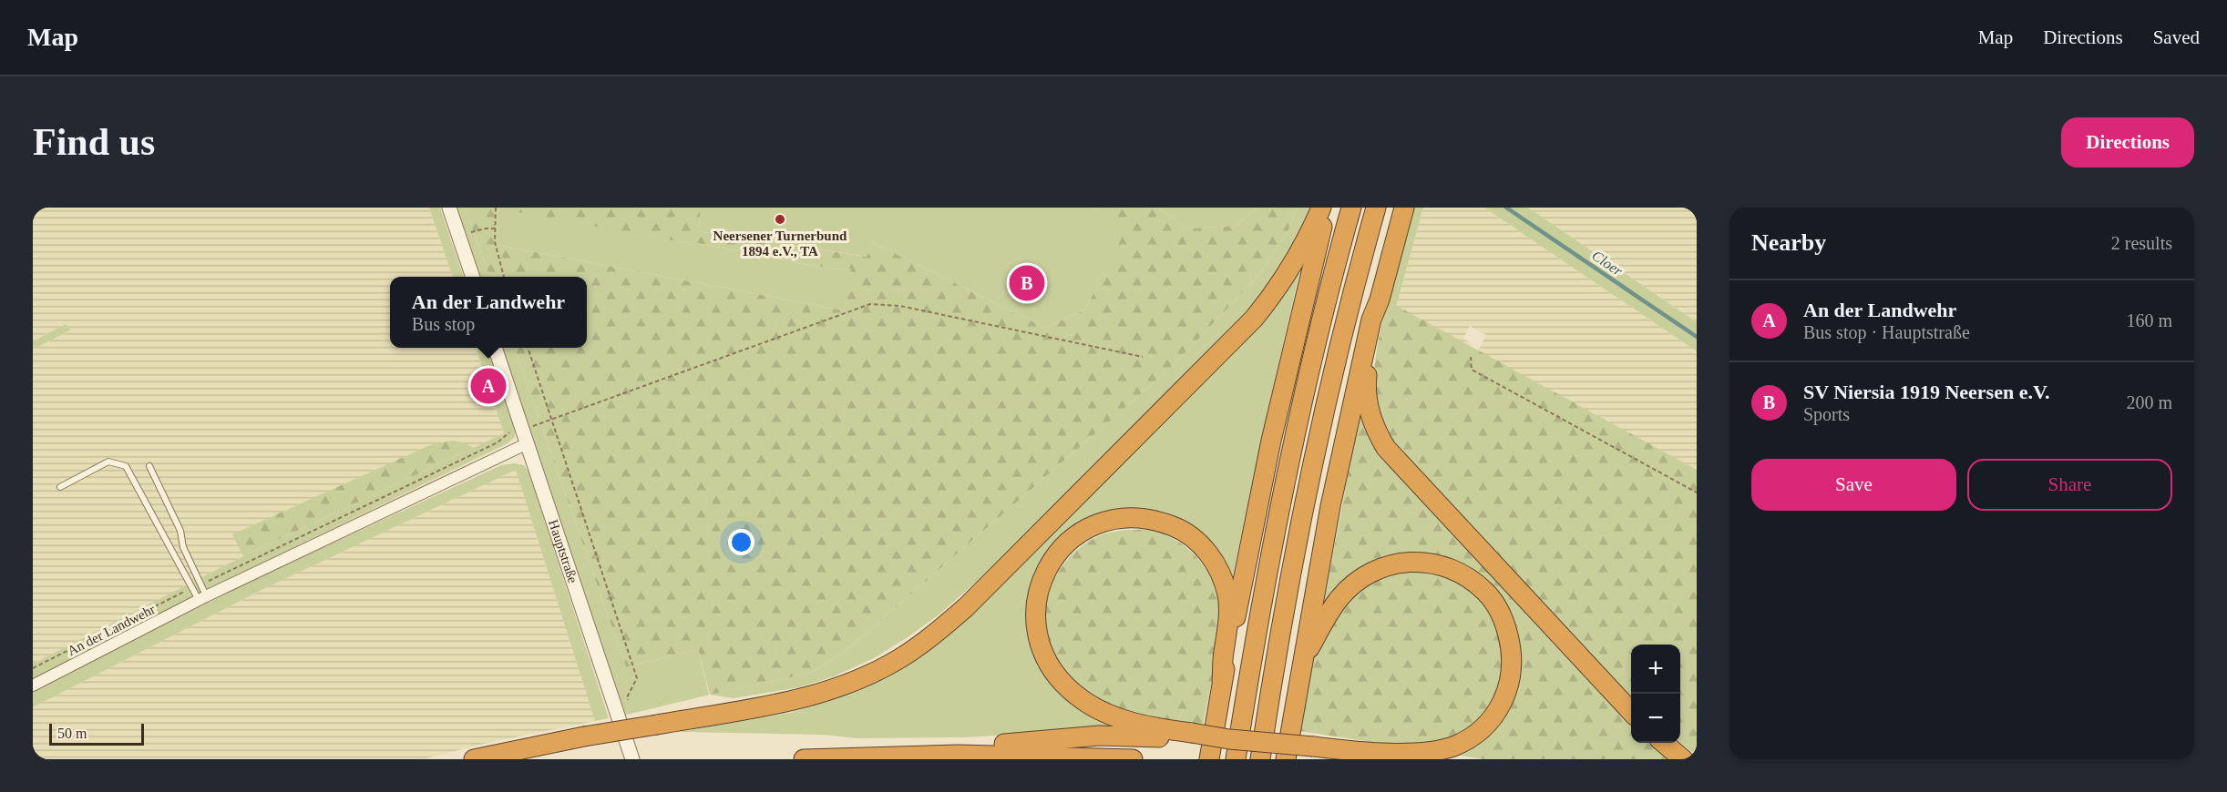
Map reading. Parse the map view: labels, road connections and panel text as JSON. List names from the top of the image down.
{
  "streets": {
    "street": ["Hauptstraße", "An der Landwehr"]
  },
  "crossings": [
    ["Hauptstraße", "An der Landwehr"]
  ],
  "water": ["Cloer"],
  "places": ["Neersener Turnerbund 1894 e.V., TA"],
  "scale_bar": "50 m",
  "page": {
    "header": "Map",
    "nav": ["Map", "Directions", "Saved"],
    "buttons": [
      "Directions",
      ["Save", "Share"]
    ],
    "title": "Find us",
    "heading": ["Nearby", "2 results"],
    "pins": ["B", "A"],
    "popup": ["An der Landwehr", "Bus stop"],
    "list": [
      {
        "mark": "A",
        "name": "An der Landwehr",
        "note": "Bus stop · Hauptstraße",
        "value": "160 m"
      },
      {
        "mark": "B",
        "name": "SV Niersia 1919 Neersen e.V.",
        "note": "Sports",
        "value": "200 m"
      }
    ],
    "map_buttons": ["+", "−"],
    "scale": "50 m"
  }
}
